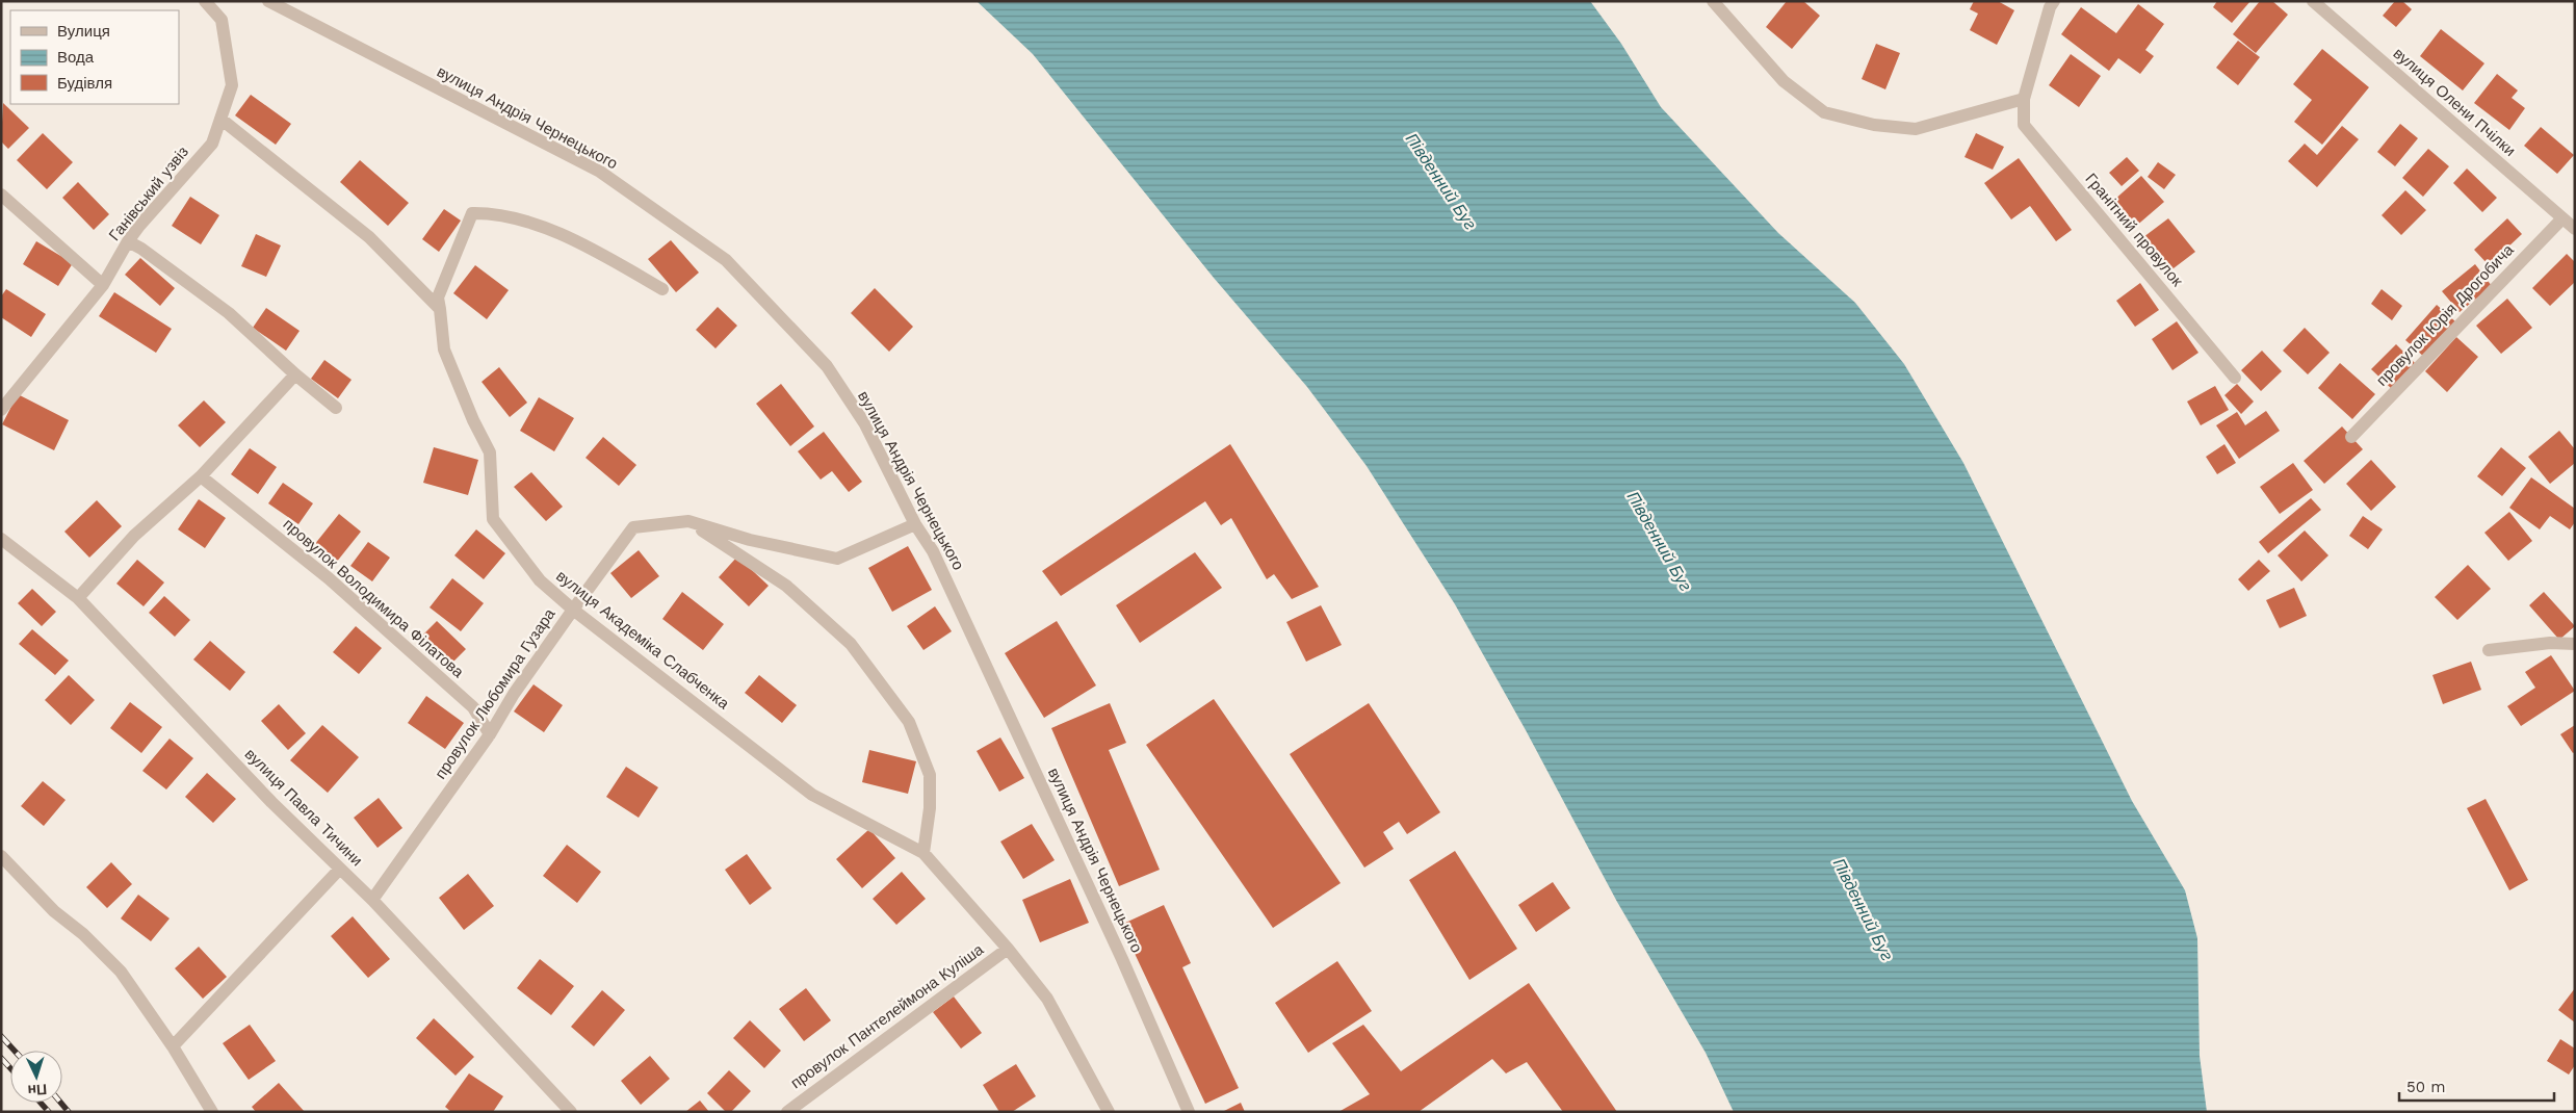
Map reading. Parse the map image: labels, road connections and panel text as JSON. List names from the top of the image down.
{
  "streets": {
    "street": [
      "вулиця Олени Пчілки",
      "вулиця Андрія Чернецького",
      "Ганівський узвіз",
      "Гранітний провулок",
      "провулок Юрія Дрогобича",
      "провулок Володимира Філатова",
      "вулиця Академіка Слабченка",
      "провулок Любомира Гузара",
      "вулиця Павла Тичини",
      "провулок Пантелеймона Куліша"
    ]
  },
  "crossings": [
    ["вулиця Олени Пчілки", "провулок Юрія Дрогобича"],
    ["провулок Володимира Філатова", "провулок Любомира Гузара"],
    ["вулиця Академіка Слабченка", "провулок Любомира Гузара"],
    ["вулиця Академіка Слабченка", "провулок Пантелеймона Куліша"],
    ["провулок Любомира Гузара", "вулиця Павла Тичини"]
  ],
  "water": ["Південний Буг"],
  "legend": ["Вулиця", "Вода", "Будівля"],
  "scale_bar": "50 m",
  "north": "bottom"
}
